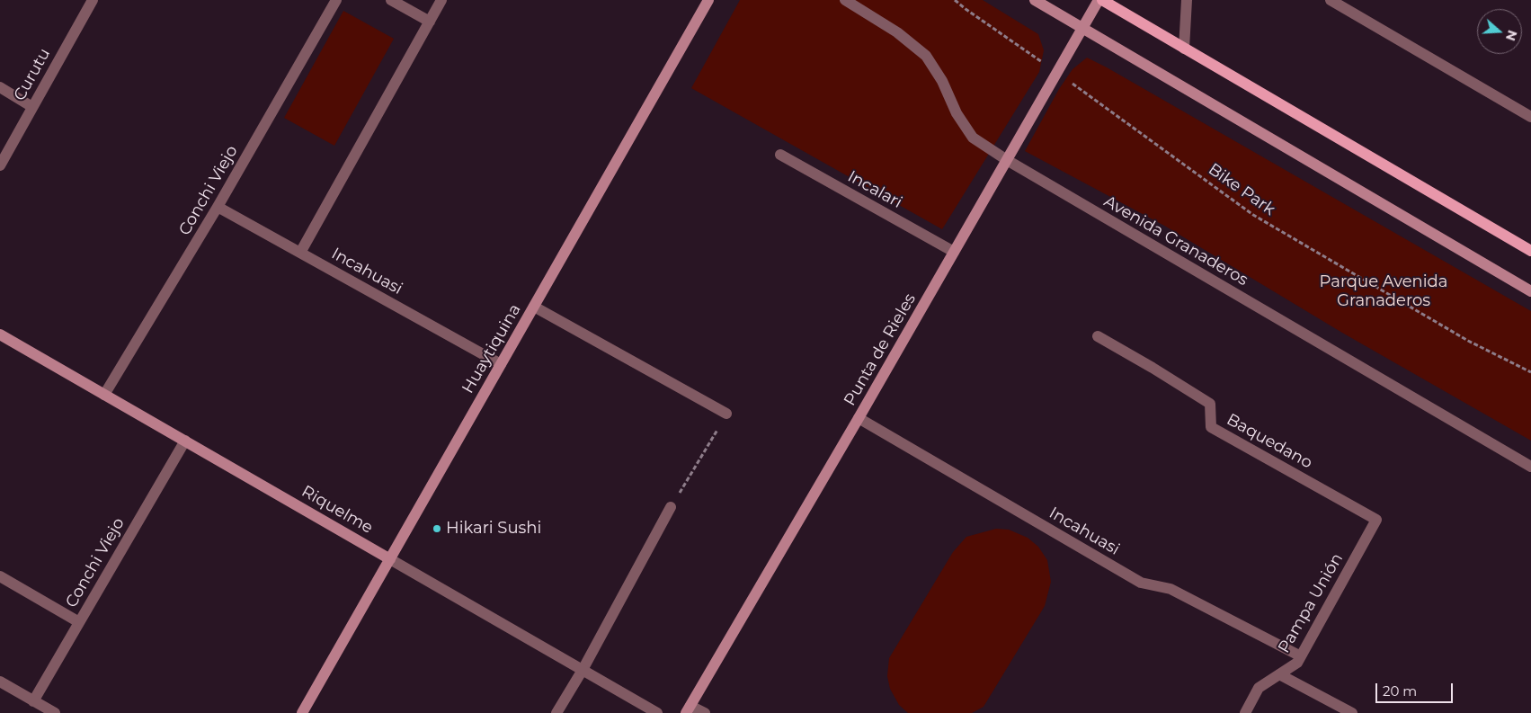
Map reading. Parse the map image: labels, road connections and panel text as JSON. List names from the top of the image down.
{
  "streets": {
    "street": [
      "Curutu",
      "Incalari",
      "Conchi Viejo",
      "Avenida Granaderos",
      "Incahuasi",
      "Huaytiquina",
      "Punta de Rieles",
      "Baquedano",
      "Riquelme",
      "Pampa Unión"
    ],
    "path": ["Bike Park"]
  },
  "crossings": [
    ["Incalari", "Punta de Rieles"],
    ["Bike Park", "Punta de Rieles"],
    ["Conchi Viejo", "Incahuasi"],
    ["Conchi Viejo", "Riquelme"],
    ["Avenida Granaderos", "Punta de Rieles"],
    ["Incahuasi", "Huaytiquina"],
    ["Incahuasi", "Punta de Rieles"],
    ["Incahuasi", "Pampa Unión"],
    ["Huaytiquina", "Riquelme"],
    ["Baquedano", "Pampa Unión"]
  ],
  "parks": ["Parque Avenida Granaderos"],
  "places": ["Hikari Sushi"],
  "scale_bar": "20 m",
  "north": "right"
}
